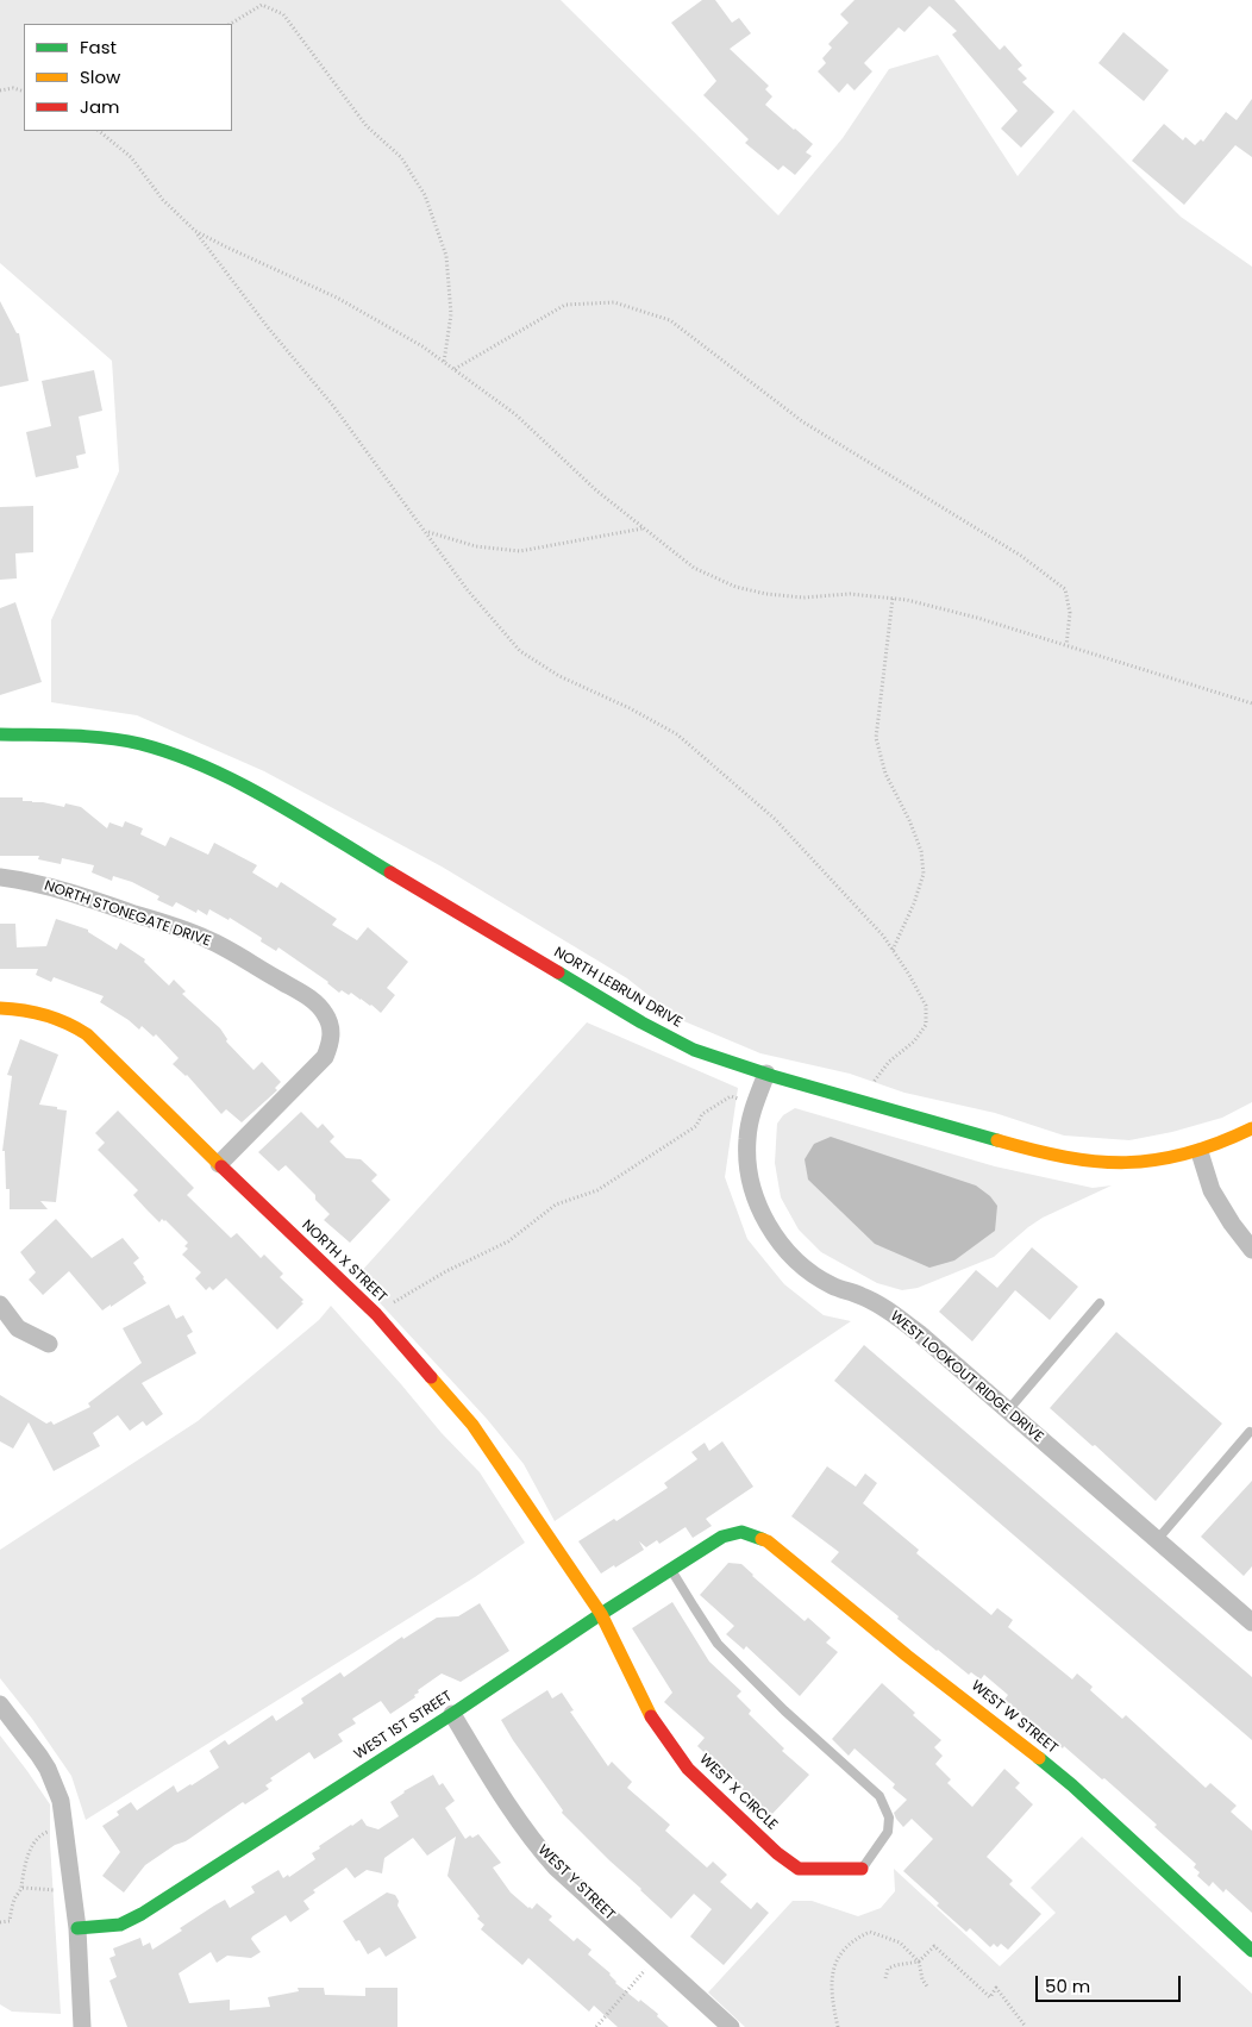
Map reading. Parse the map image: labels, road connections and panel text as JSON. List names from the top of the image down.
{
  "streets": {
    "street": [
      "NORTH STONEGATE DRIVE",
      "NORTH LEBRUN DRIVE",
      "NORTH X STREET",
      "WEST LOOKOUT RIDGE DRIVE",
      "WEST W STREET",
      "WEST 1ST STREET",
      "WEST X CIRCLE",
      "WEST Y STREET"
    ]
  },
  "crossings": [
    ["NORTH STONEGATE DRIVE", "NORTH X STREET"],
    ["NORTH LEBRUN DRIVE", "WEST LOOKOUT RIDGE DRIVE"],
    ["NORTH X STREET", "WEST 1ST STREET"],
    ["NORTH X STREET", "WEST X CIRCLE"],
    ["WEST W STREET", "WEST 1ST STREET"],
    ["WEST 1ST STREET", "WEST X CIRCLE"],
    ["WEST 1ST STREET", "WEST Y STREET"]
  ],
  "legend": ["Fast", "Slow", "Jam"],
  "scale_bar": "50 m"
}
